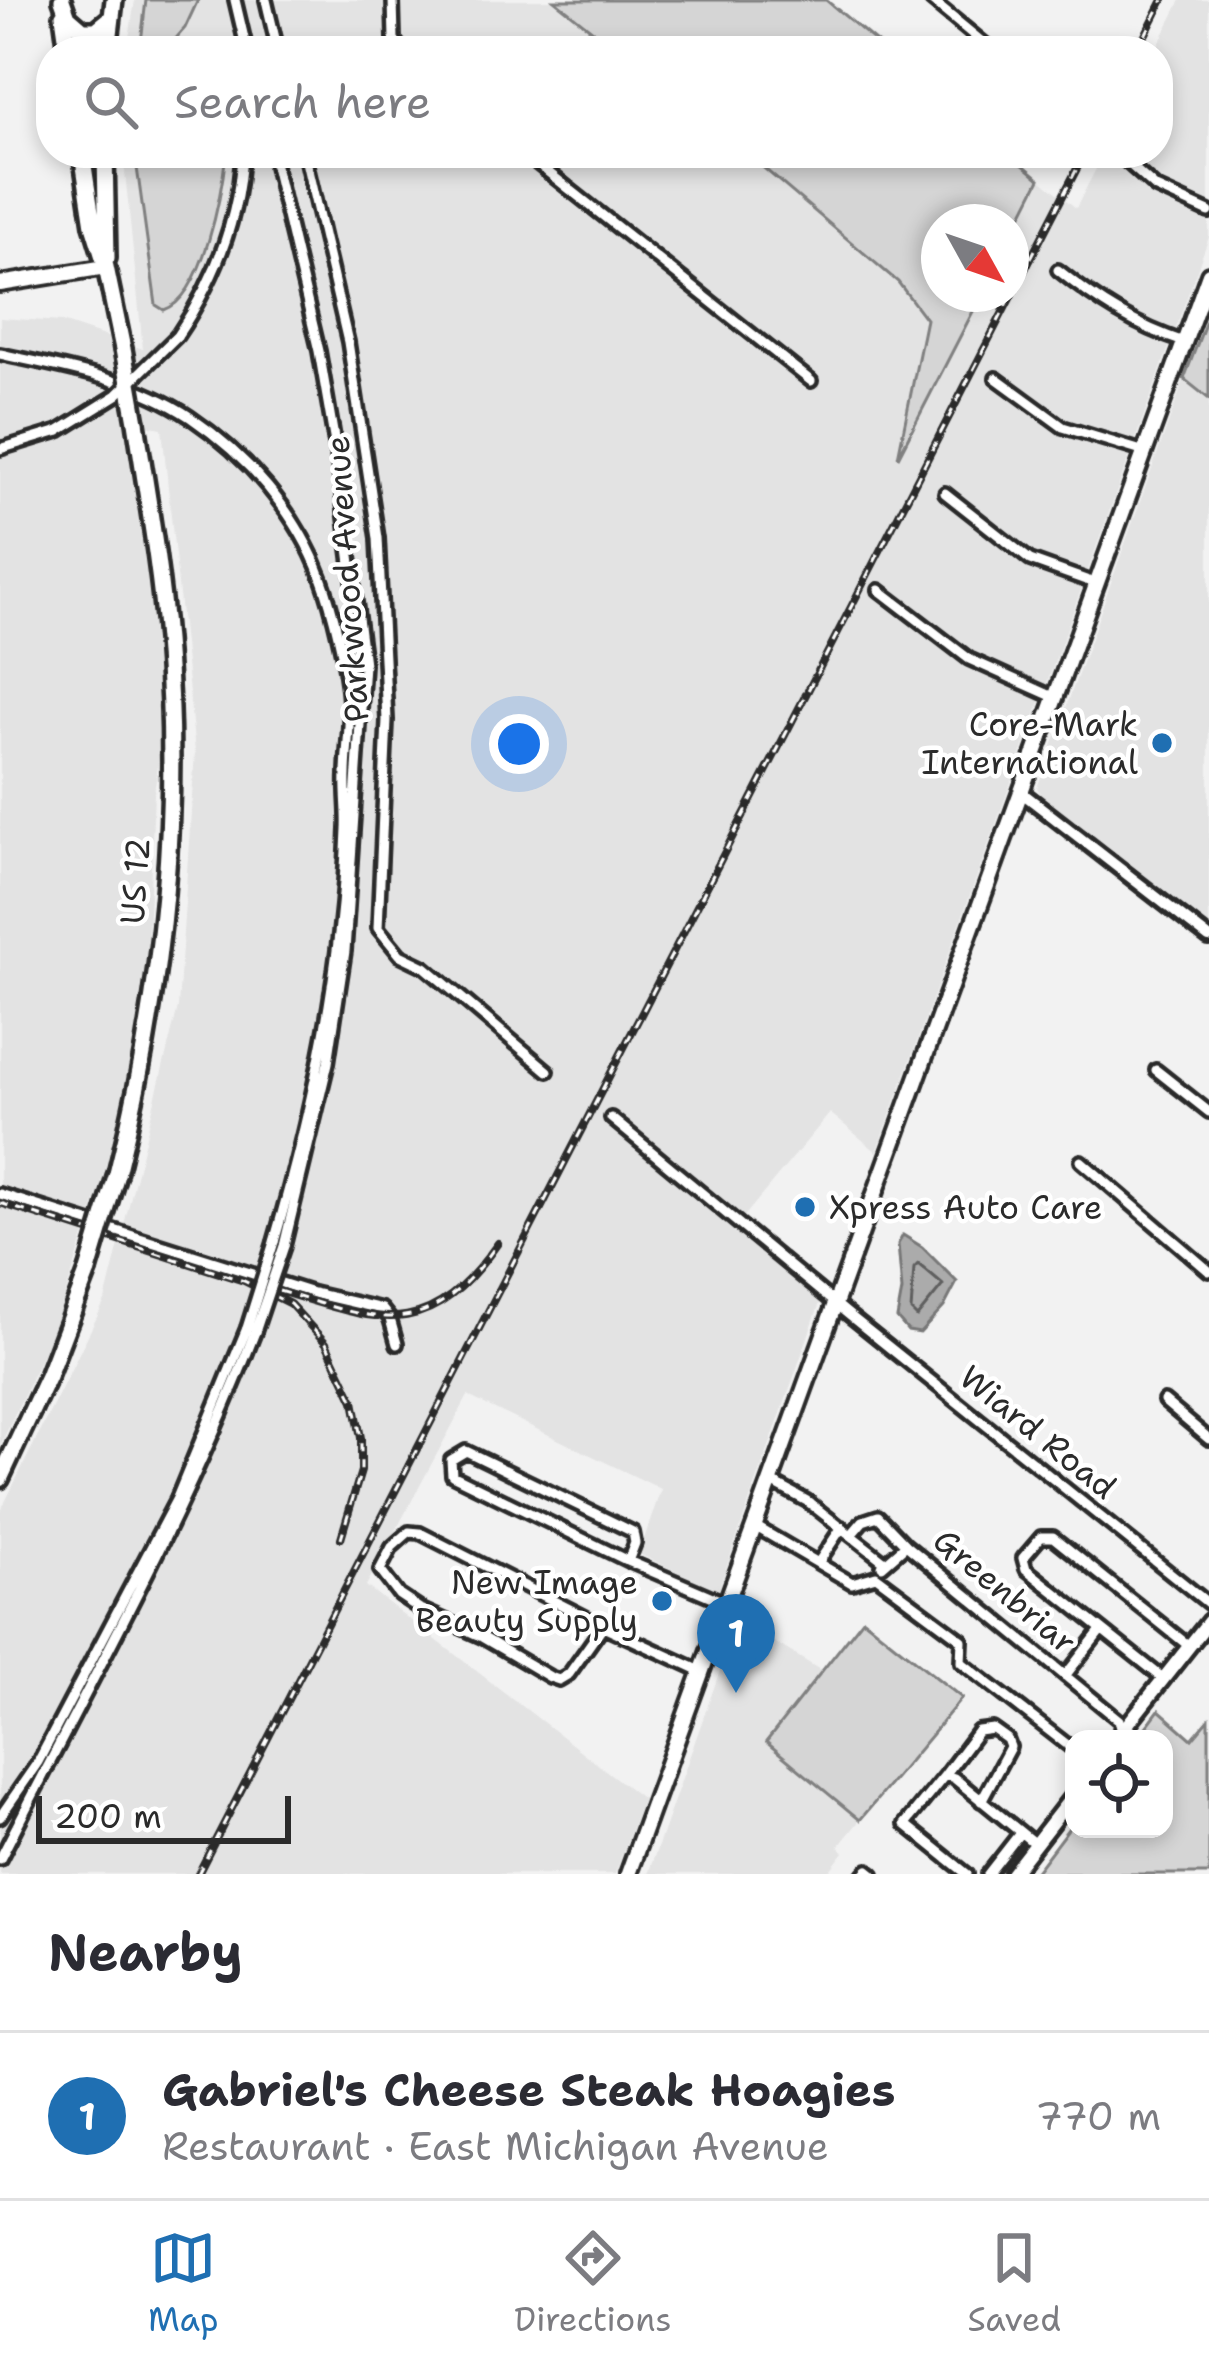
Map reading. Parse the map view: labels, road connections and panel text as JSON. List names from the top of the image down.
{
  "streets": {
    "highway": ["US 12"],
    "street": ["Parkwood Avenue", "Wiard Road", "Greenbriar"]
  },
  "places": ["Core-Mark International", "Xpress Auto Care", "New Image Beauty Supply"],
  "scale_bar": "200 m",
  "north": "bottom right",
  "page": {
    "search": "Search here",
    "pins": "1",
    "scale": "200 m",
    "heading": "Nearby",
    "list": [
      {
        "mark": "1",
        "name": "Gabriel's Cheese Steak Hoagies",
        "note": "Restaurant · East Michigan Avenue",
        "value": "770 m"
      }
    ],
    "nav": ["Map", "Directions", "Saved"]
  }
}
